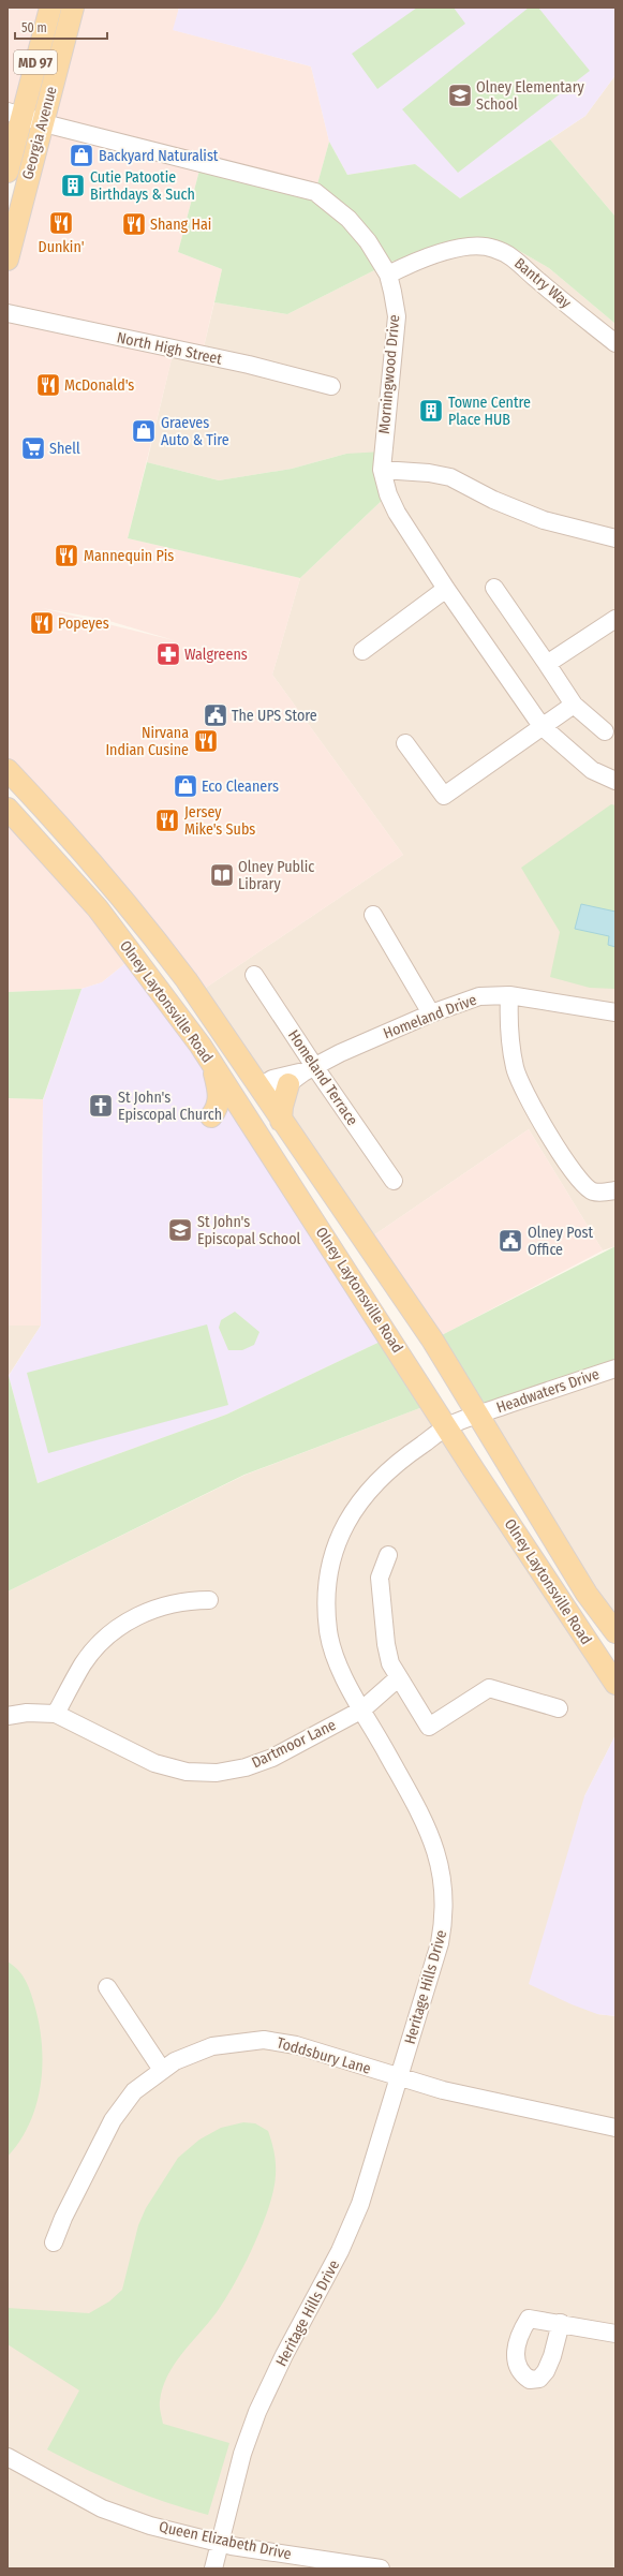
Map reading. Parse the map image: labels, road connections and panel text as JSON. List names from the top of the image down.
{
  "streets": {
    "main road": ["MD 97", "Georgia Avenue", "Olney Laytonsville Road"],
    "street": [
      "Bantry Way",
      "North High Street",
      "Morningwood Drive",
      "Homeland Drive",
      "Homeland Terrace",
      "Headwaters Drive",
      "Dartmoor Lane",
      "Heritage Hills Drive",
      "Toddsbury Lane",
      "Queen Elizabeth Drive"
    ]
  },
  "crossings": [
    ["Georgia Avenue", "Morningwood Drive"],
    ["Bantry Way", "Morningwood Drive"],
    ["Olney Laytonsville Road", "Homeland Drive"],
    ["Olney Laytonsville Road", "Headwaters Drive"],
    ["Olney Laytonsville Road", "Heritage Hills Drive"],
    ["Homeland Drive", "Homeland Terrace"],
    ["Headwaters Drive", "Heritage Hills Drive"],
    ["Dartmoor Lane", "Heritage Hills Drive"],
    ["Heritage Hills Drive", "Toddsbury Lane"],
    ["Heritage Hills Drive", "Queen Elizabeth Drive"]
  ],
  "places": {
    "school or university": ["Olney Elementary School", "St John's Episcopal School"],
    "shop": ["Backyard Naturalist", "Graeves Auto & Tire", "Eco Cleaners"],
    "building": ["Cutie Patootie Birthdays & Such", "Towne Centre Place HUB"],
    "restaurant": [
      "Dunkin'",
      "Shang Hai",
      "McDonald's",
      "Mannequin Pis",
      "Popeyes",
      "Nirvana Indian Cusine",
      "Jersey Mike's Subs"
    ],
    "supermarket": ["Shell"],
    "pharmacy": ["Walgreens"],
    "public building": ["The UPS Store", "Olney Post Office"],
    "library": ["Olney Public Library"],
    "church": ["St John's Episcopal Church"]
  },
  "scale_bar": "50 m"
}
